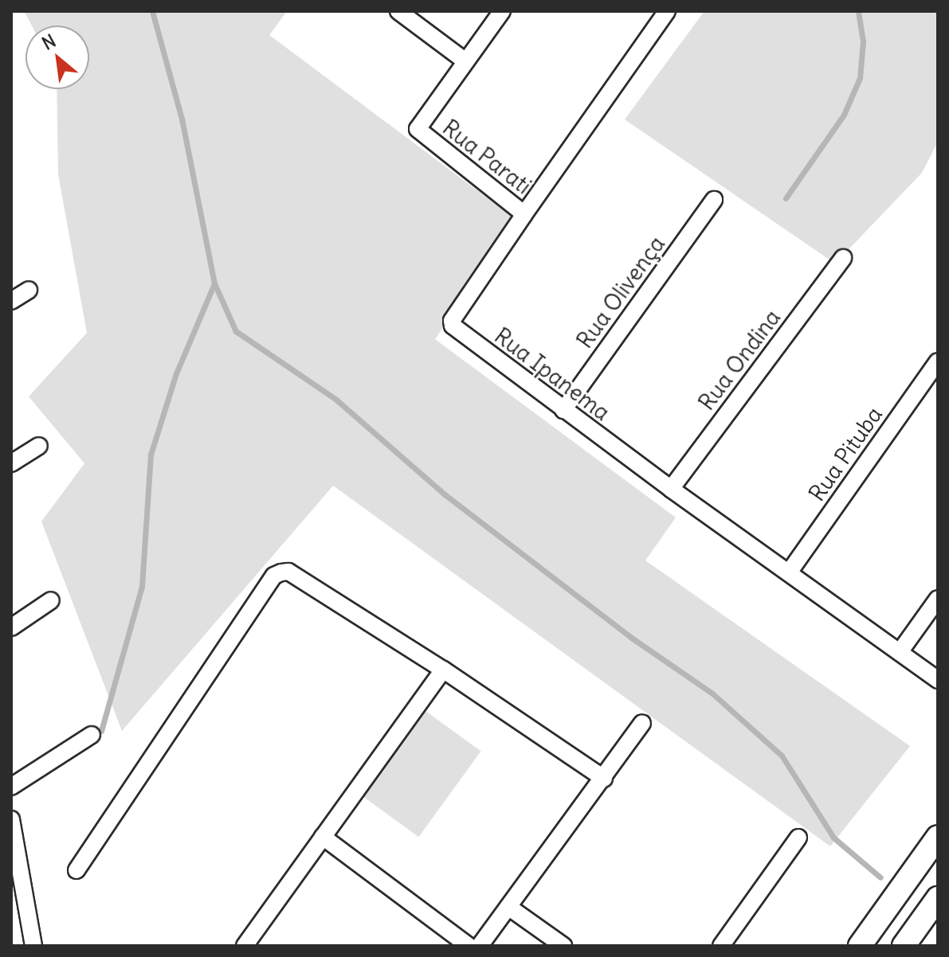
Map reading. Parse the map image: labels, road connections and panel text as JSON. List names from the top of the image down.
{
  "streets": {
    "street": [
      "Rua Parati",
      "Rua Olivença",
      "Rua Ondina",
      "Rua Ipanema",
      "Rua Pituba"
    ]
  },
  "crossings": [
    ["Rua Parati", "Rua Ipanema"],
    ["Rua Olivença", "Rua Ipanema"],
    ["Rua Ondina", "Rua Ipanema"],
    ["Rua Ipanema", "Rua Pituba"]
  ],
  "north": "top left"
}
